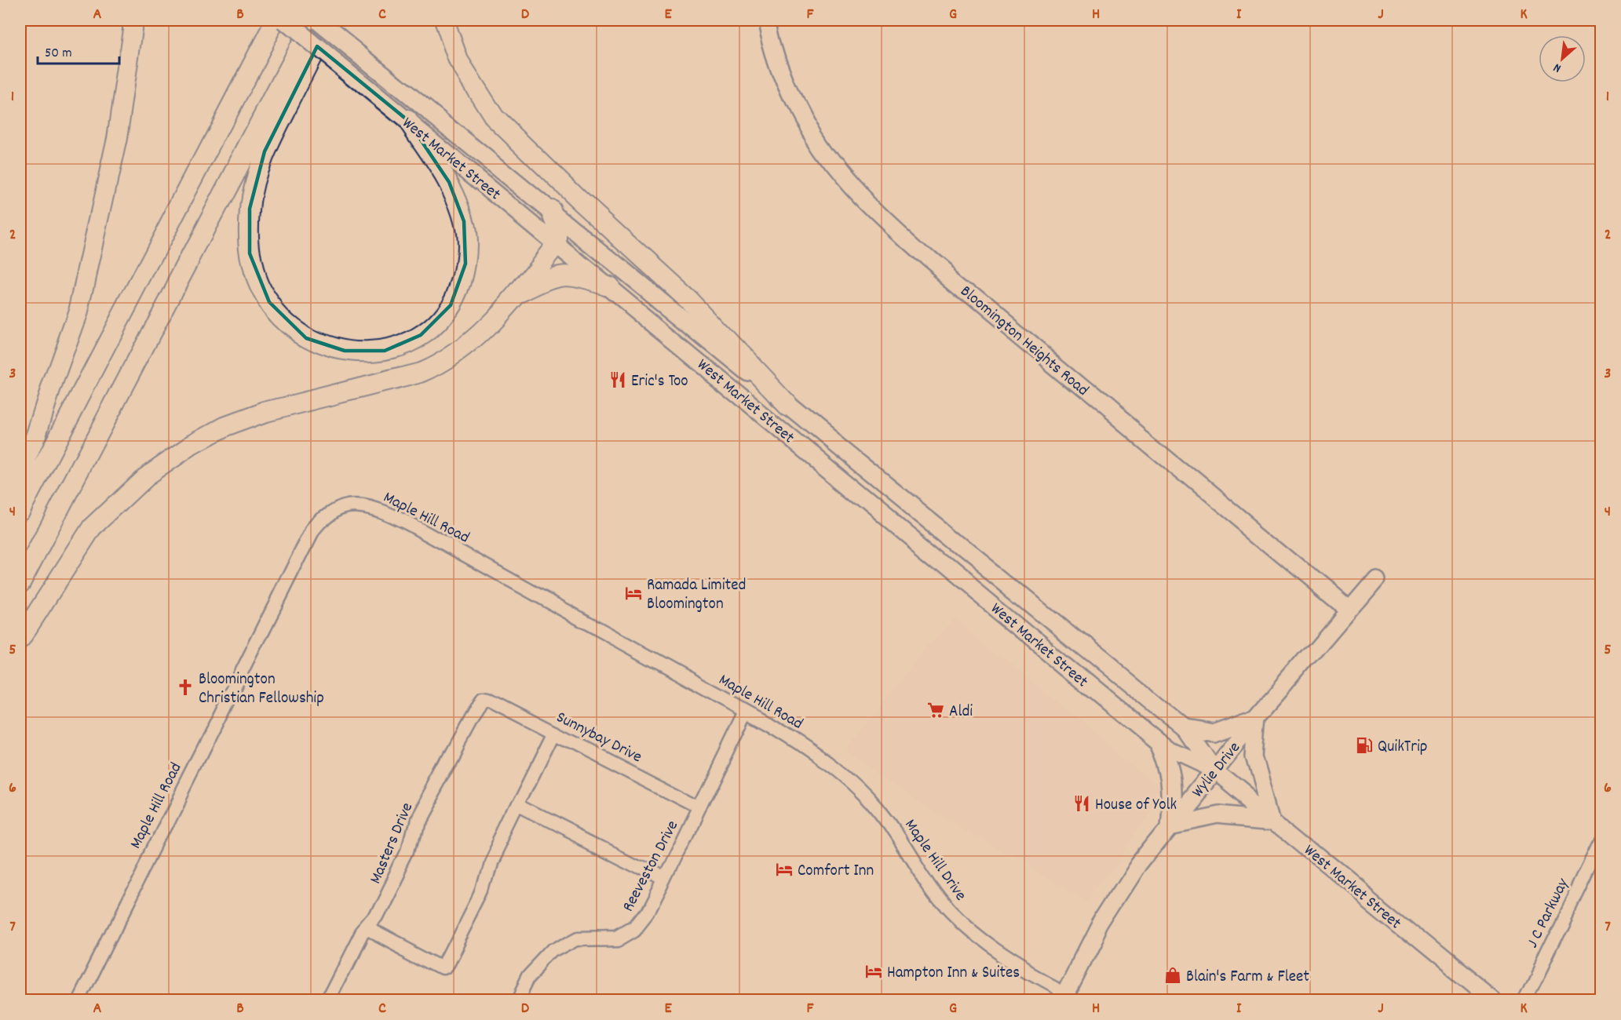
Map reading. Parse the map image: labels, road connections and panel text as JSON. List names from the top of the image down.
{
  "streets": {
    "main road": ["West Market Street", "Bloomington Heights Road", "Wylie Drive"],
    "street": [
      "Maple Hill Road",
      "Sunnybay Drive",
      "Masters Drive",
      "Maple Hill Drive",
      "Reeveston Drive",
      "J C Parkway"
    ]
  },
  "crossings": [
    ["West Market Street", "Wylie Drive"],
    ["Bloomington Heights Road", "Wylie Drive"],
    ["Maple Hill Road", "Maple Hill Drive"],
    ["Maple Hill Road", "Reeveston Drive"],
    ["Sunnybay Drive", "Masters Drive"],
    ["Sunnybay Drive", "Reeveston Drive"],
    ["Wylie Drive", "Maple Hill Drive"]
  ],
  "places": {
    "restaurant": ["Eric's Too", "House of Yolk"],
    "hotel": ["Ramada Limited Bloomington", "Comfort Inn", "Hampton Inn & Suites"],
    "church": ["Bloomington Christian Fellowship"],
    "supermarket": ["Aldi"],
    "fuel station": ["QuikTrip"],
    "shop": ["Blain's Farm & Fleet"]
  },
  "scale_bar": "50 m",
  "north": "bottom left",
  "grid": {
    "columns": [
      "A",
      "B",
      "C",
      "D",
      "E",
      "F",
      "G",
      "H",
      "I",
      "J",
      "K"
    ],
    "rows": [
      "1",
      "2",
      "3",
      "4",
      "5",
      "6",
      "7"
    ]
  }
}
